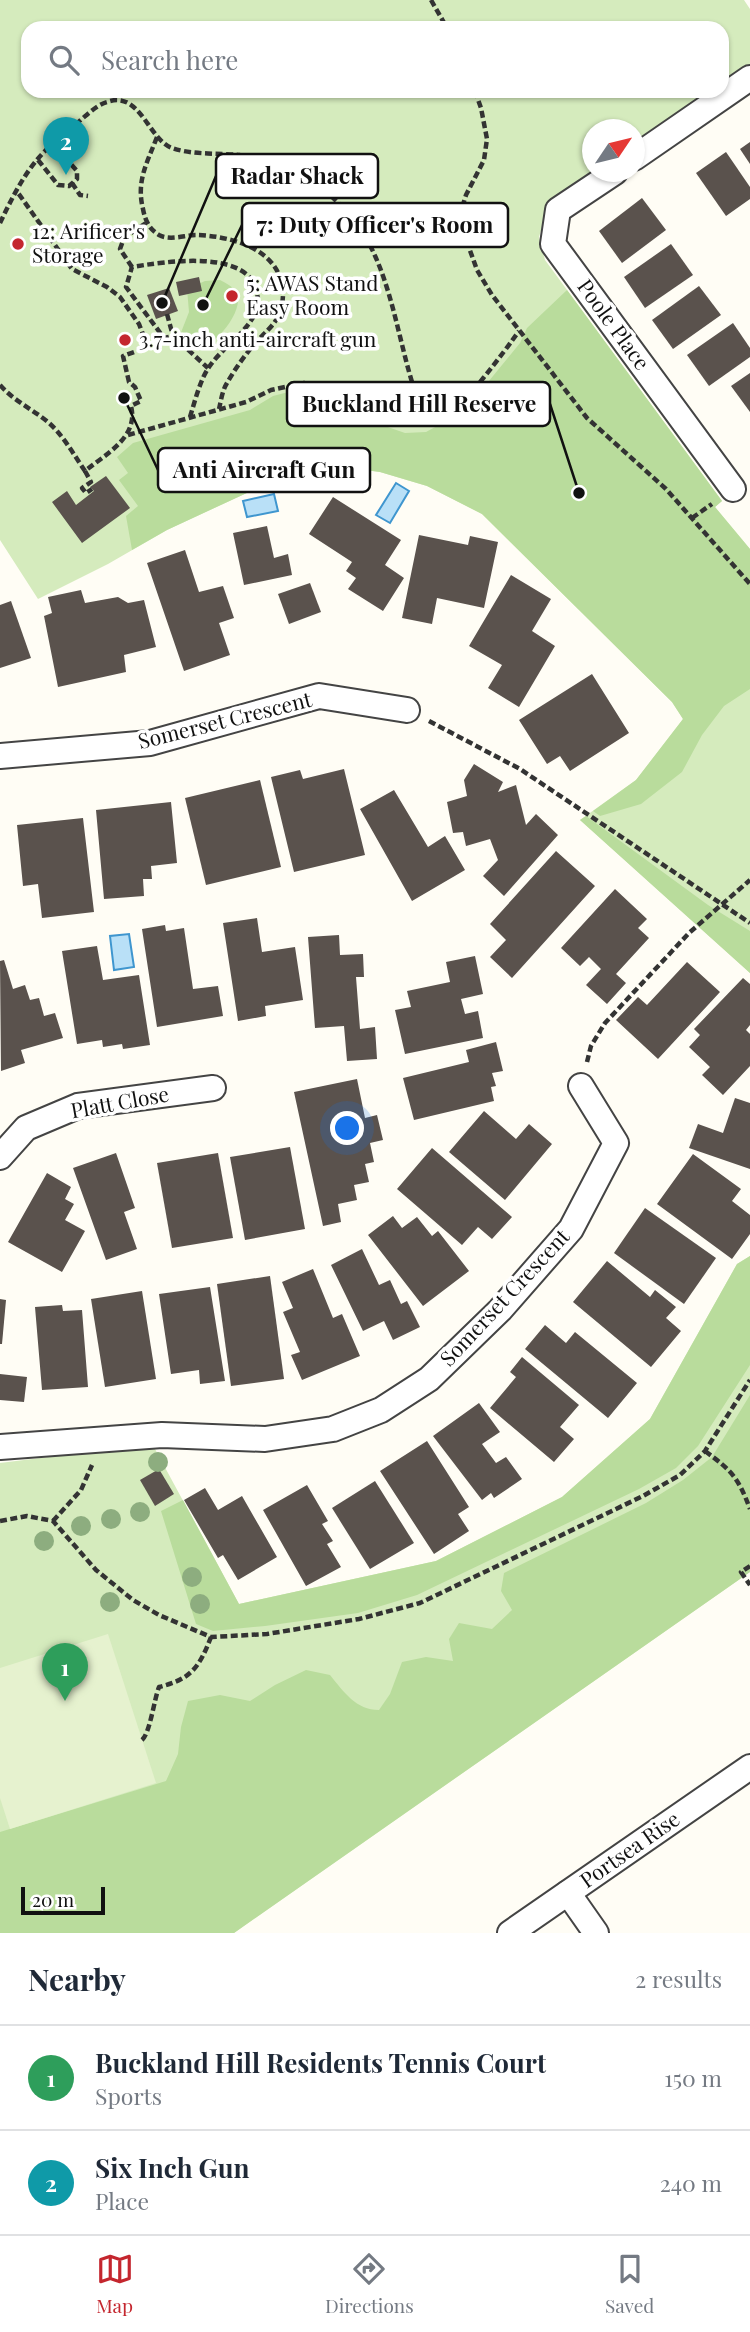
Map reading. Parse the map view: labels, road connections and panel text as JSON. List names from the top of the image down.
{
  "streets": {
    "street": [
      "Poole Place",
      "Somerset Crescent",
      "Platt Close",
      "Portsea Rise"
    ]
  },
  "places": [
    "12: Arificer's Storage",
    "5: AWAS Stand Easy Room",
    "Radar Shack",
    "7: Duty Officer's Room",
    "3.7-inch anti-aircraft gun",
    "Anti Aircraft Gun",
    "Buckland Hill Reserve"
  ],
  "scale_bar": "20 m",
  "north": "top right",
  "page": {
    "search": "Search here",
    "pins": ["2", "1"],
    "scale": "20 m",
    "heading": ["Nearby", "2 results"],
    "list": [
      {
        "mark": "1",
        "name": "Buckland Hill Residents Tennis Court",
        "note": "Sports",
        "value": "150 m"
      },
      {
        "mark": "2",
        "name": "Six Inch Gun",
        "note": "Place",
        "value": "240 m"
      }
    ],
    "nav": ["Map", "Directions", "Saved"]
  }
}
